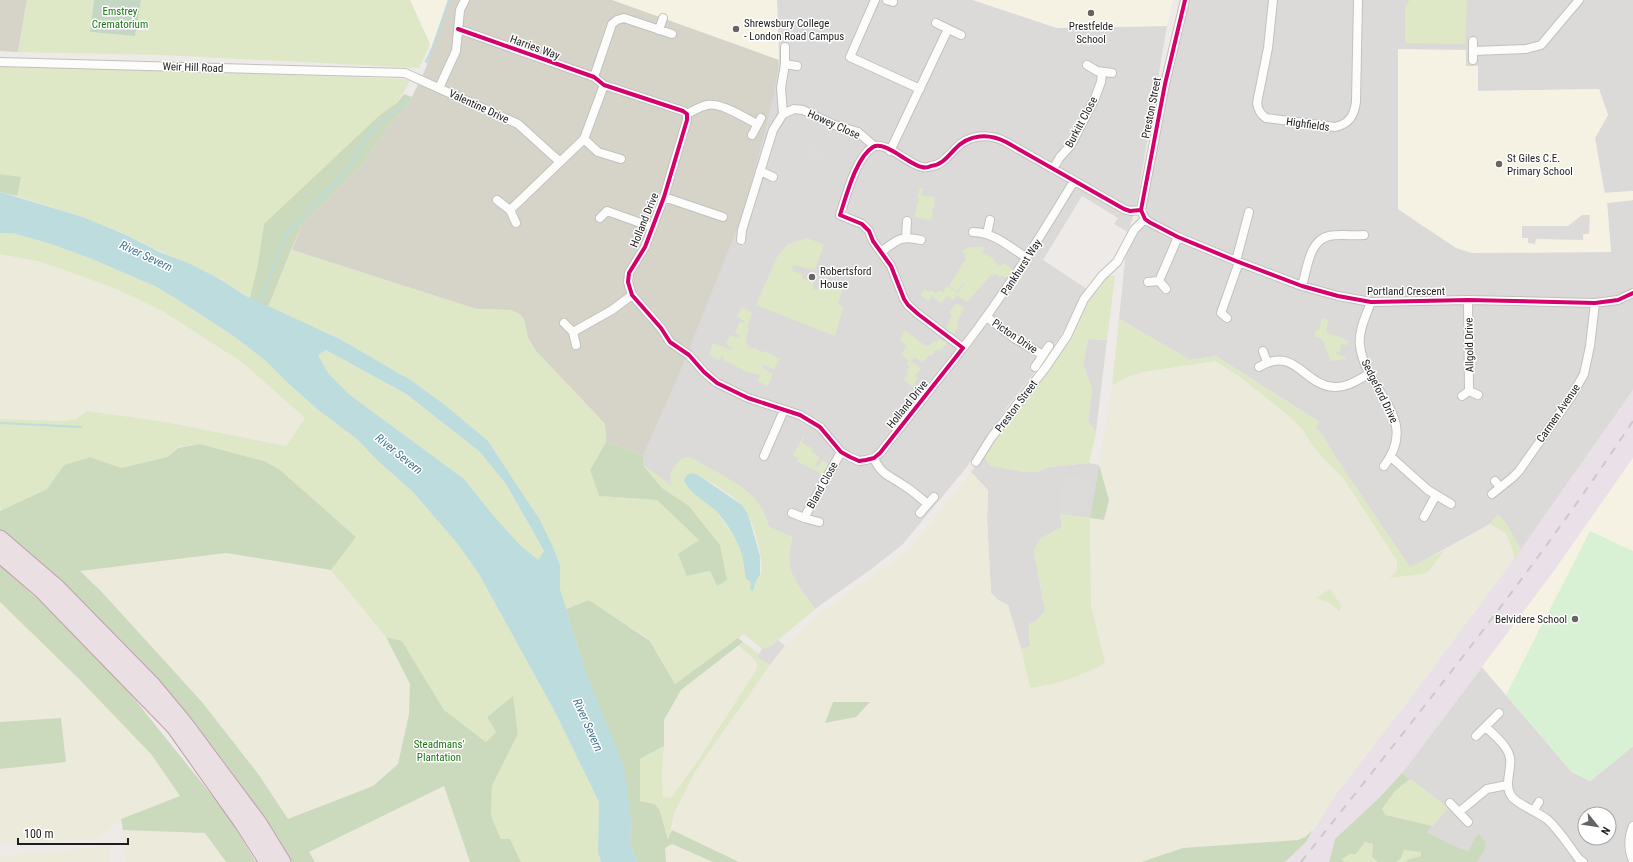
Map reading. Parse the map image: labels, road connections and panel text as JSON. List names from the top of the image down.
{
  "streets": {
    "street": [
      "Harries Way",
      "Weir Hill Road",
      "Valentine Drive",
      "Preston Street",
      "Burkitt Close",
      "Howey Close",
      "Highfields",
      "Holland Drive",
      "Pankhurst Way",
      "Portland Crescent",
      "Picton Drive",
      "Allgold Drive",
      "Sedgeford Drive",
      "Carmen Avenue",
      "Bland Close"
    ]
  },
  "crossings": [
    ["Weir Hill Road", "Valentine Drive"],
    ["Preston Street", "Portland Crescent"],
    ["Holland Drive", "Pankhurst Way"],
    ["Pankhurst Way", "Picton Drive"],
    ["Portland Crescent", "Allgold Drive"],
    ["Portland Crescent", "Sedgeford Drive"],
    ["Portland Crescent", "Carmen Avenue"]
  ],
  "water": ["River Severn"],
  "parks": ["Emstrey Crematorium", "Steadmans' Plantation"],
  "places": [
    "Prestfelde School",
    "Shrewsbury College - London Road Campus",
    "St Giles C.E. Primary School",
    "Robertsford House",
    "Belvidere School"
  ],
  "scale_bar": "100 m",
  "north": "bottom right"
}
